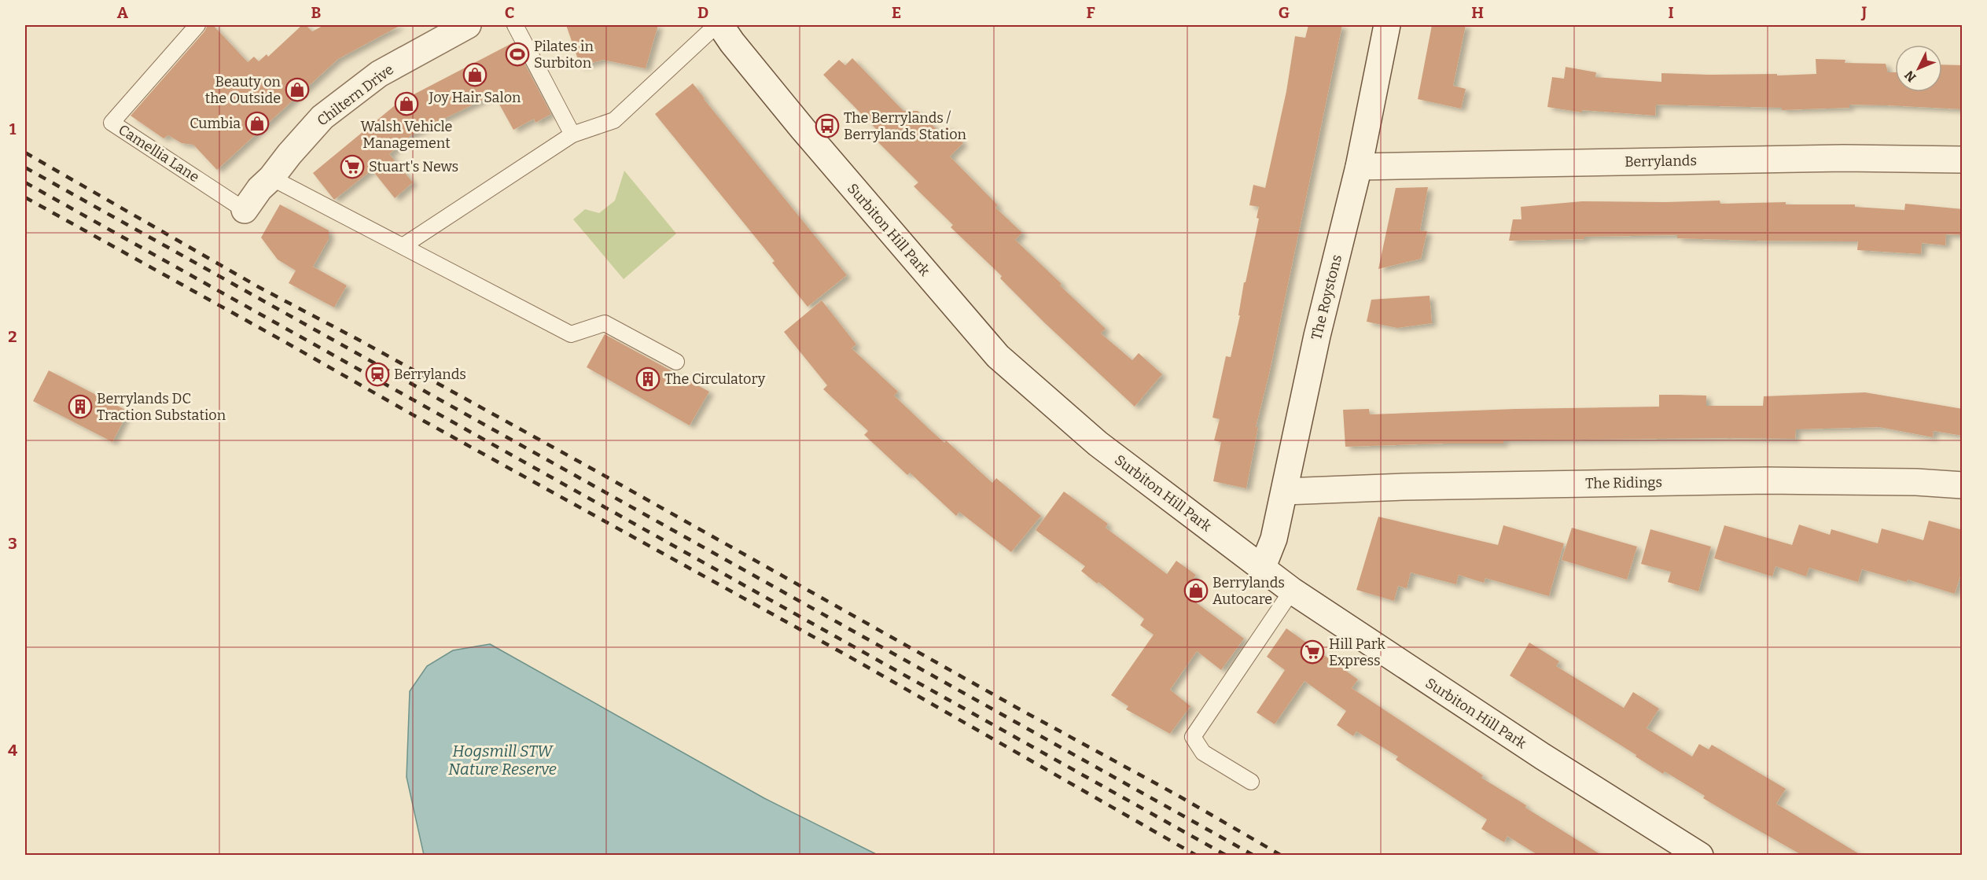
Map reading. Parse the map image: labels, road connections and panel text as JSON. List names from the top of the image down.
{
  "streets": {
    "street": [
      "Chiltern Drive",
      "Berrylands",
      "Surbiton Hill Park",
      "The Roystons",
      "The Ridings"
    ],
    "lane": ["Camellia Lane"]
  },
  "crossings": [
    ["Chiltern Drive", "Camellia Lane"],
    ["Berrylands", "The Roystons"],
    ["Surbiton Hill Park", "The Roystons"],
    ["The Roystons", "The Ridings"]
  ],
  "water": ["Hogsmill STW Nature Reserve"],
  "places": {
    "sports": ["Pilates in Surbiton"],
    "shop": [
      "Joy Hair Salon",
      "Beauty on the Outside",
      "Walsh Vehicle Management",
      "Cumbia",
      "Berrylands Autocare"
    ],
    "bus stop": ["The Berrylands / Berrylands Station"],
    "supermarket": ["Stuart's News", "Hill Park Express"],
    "station": ["Berrylands"],
    "building": ["The Circulatory", "Berrylands DC Traction Substation"]
  },
  "north": "bottom left",
  "grid": {
    "columns": [
      "A",
      "B",
      "C",
      "D",
      "E",
      "F",
      "G",
      "H",
      "I",
      "J"
    ],
    "rows": [
      "1",
      "2",
      "3",
      "4"
    ]
  }
}
